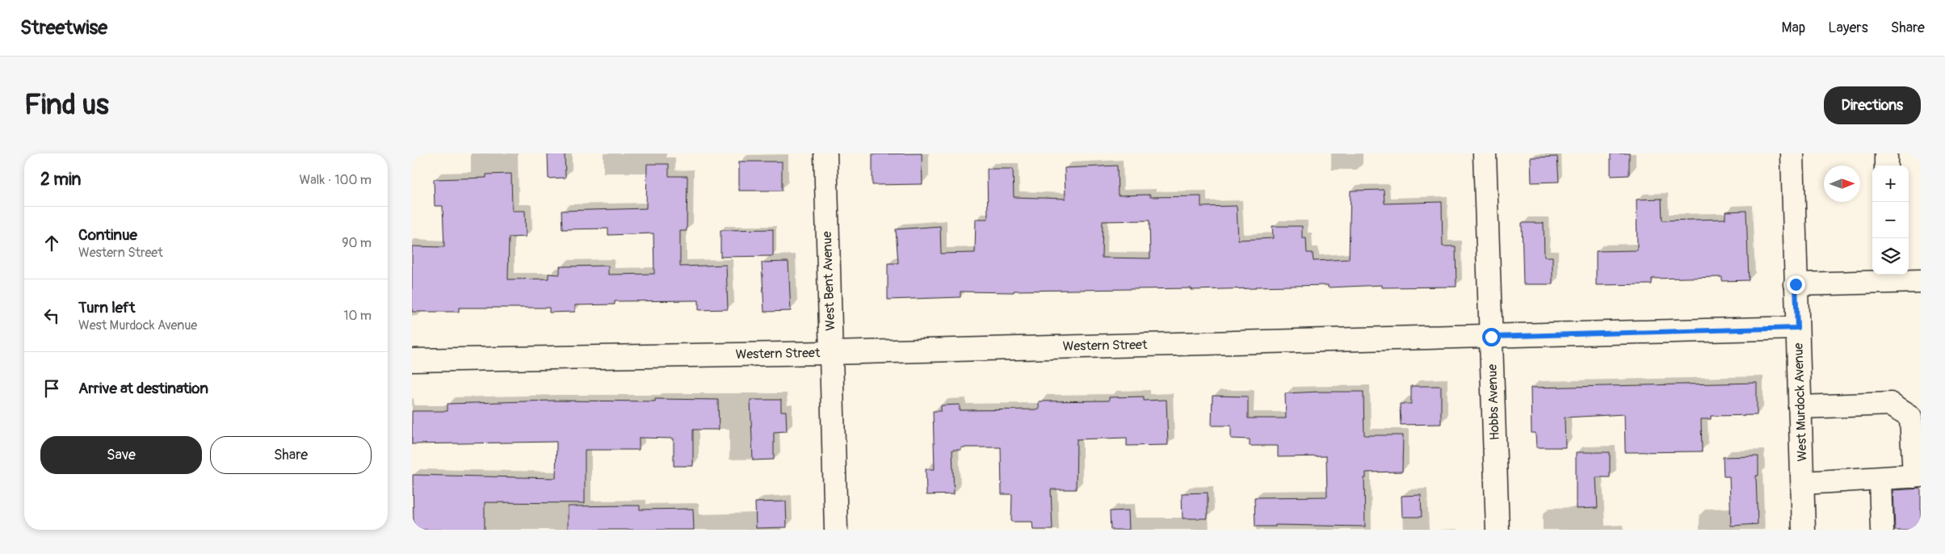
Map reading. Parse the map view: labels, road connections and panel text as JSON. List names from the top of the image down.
{
  "streets": {
    "street": [
      "West Bent Avenue",
      "Western Street",
      "Hobbs Avenue",
      "West Murdock Avenue"
    ]
  },
  "crossings": [
    ["West Bent Avenue", "Western Street"],
    ["Western Street", "Hobbs Avenue"],
    ["Western Street", "West Murdock Avenue"]
  ],
  "north": "right",
  "page": {
    "header": "Streetwise",
    "nav": ["Map", "Layers", "Share"],
    "buttons": [
      "Directions",
      ["Save", "Share"]
    ],
    "title": "Find us",
    "heading": ["2 min", "Walk · 100 m"],
    "map_buttons": ["+", "−"],
    "list": [
      ["Continue", "Western Street", "90 m"],
      ["Turn left", "West Murdock Avenue", "10 m"],
      "Arrive at destination"
    ]
  }
}
